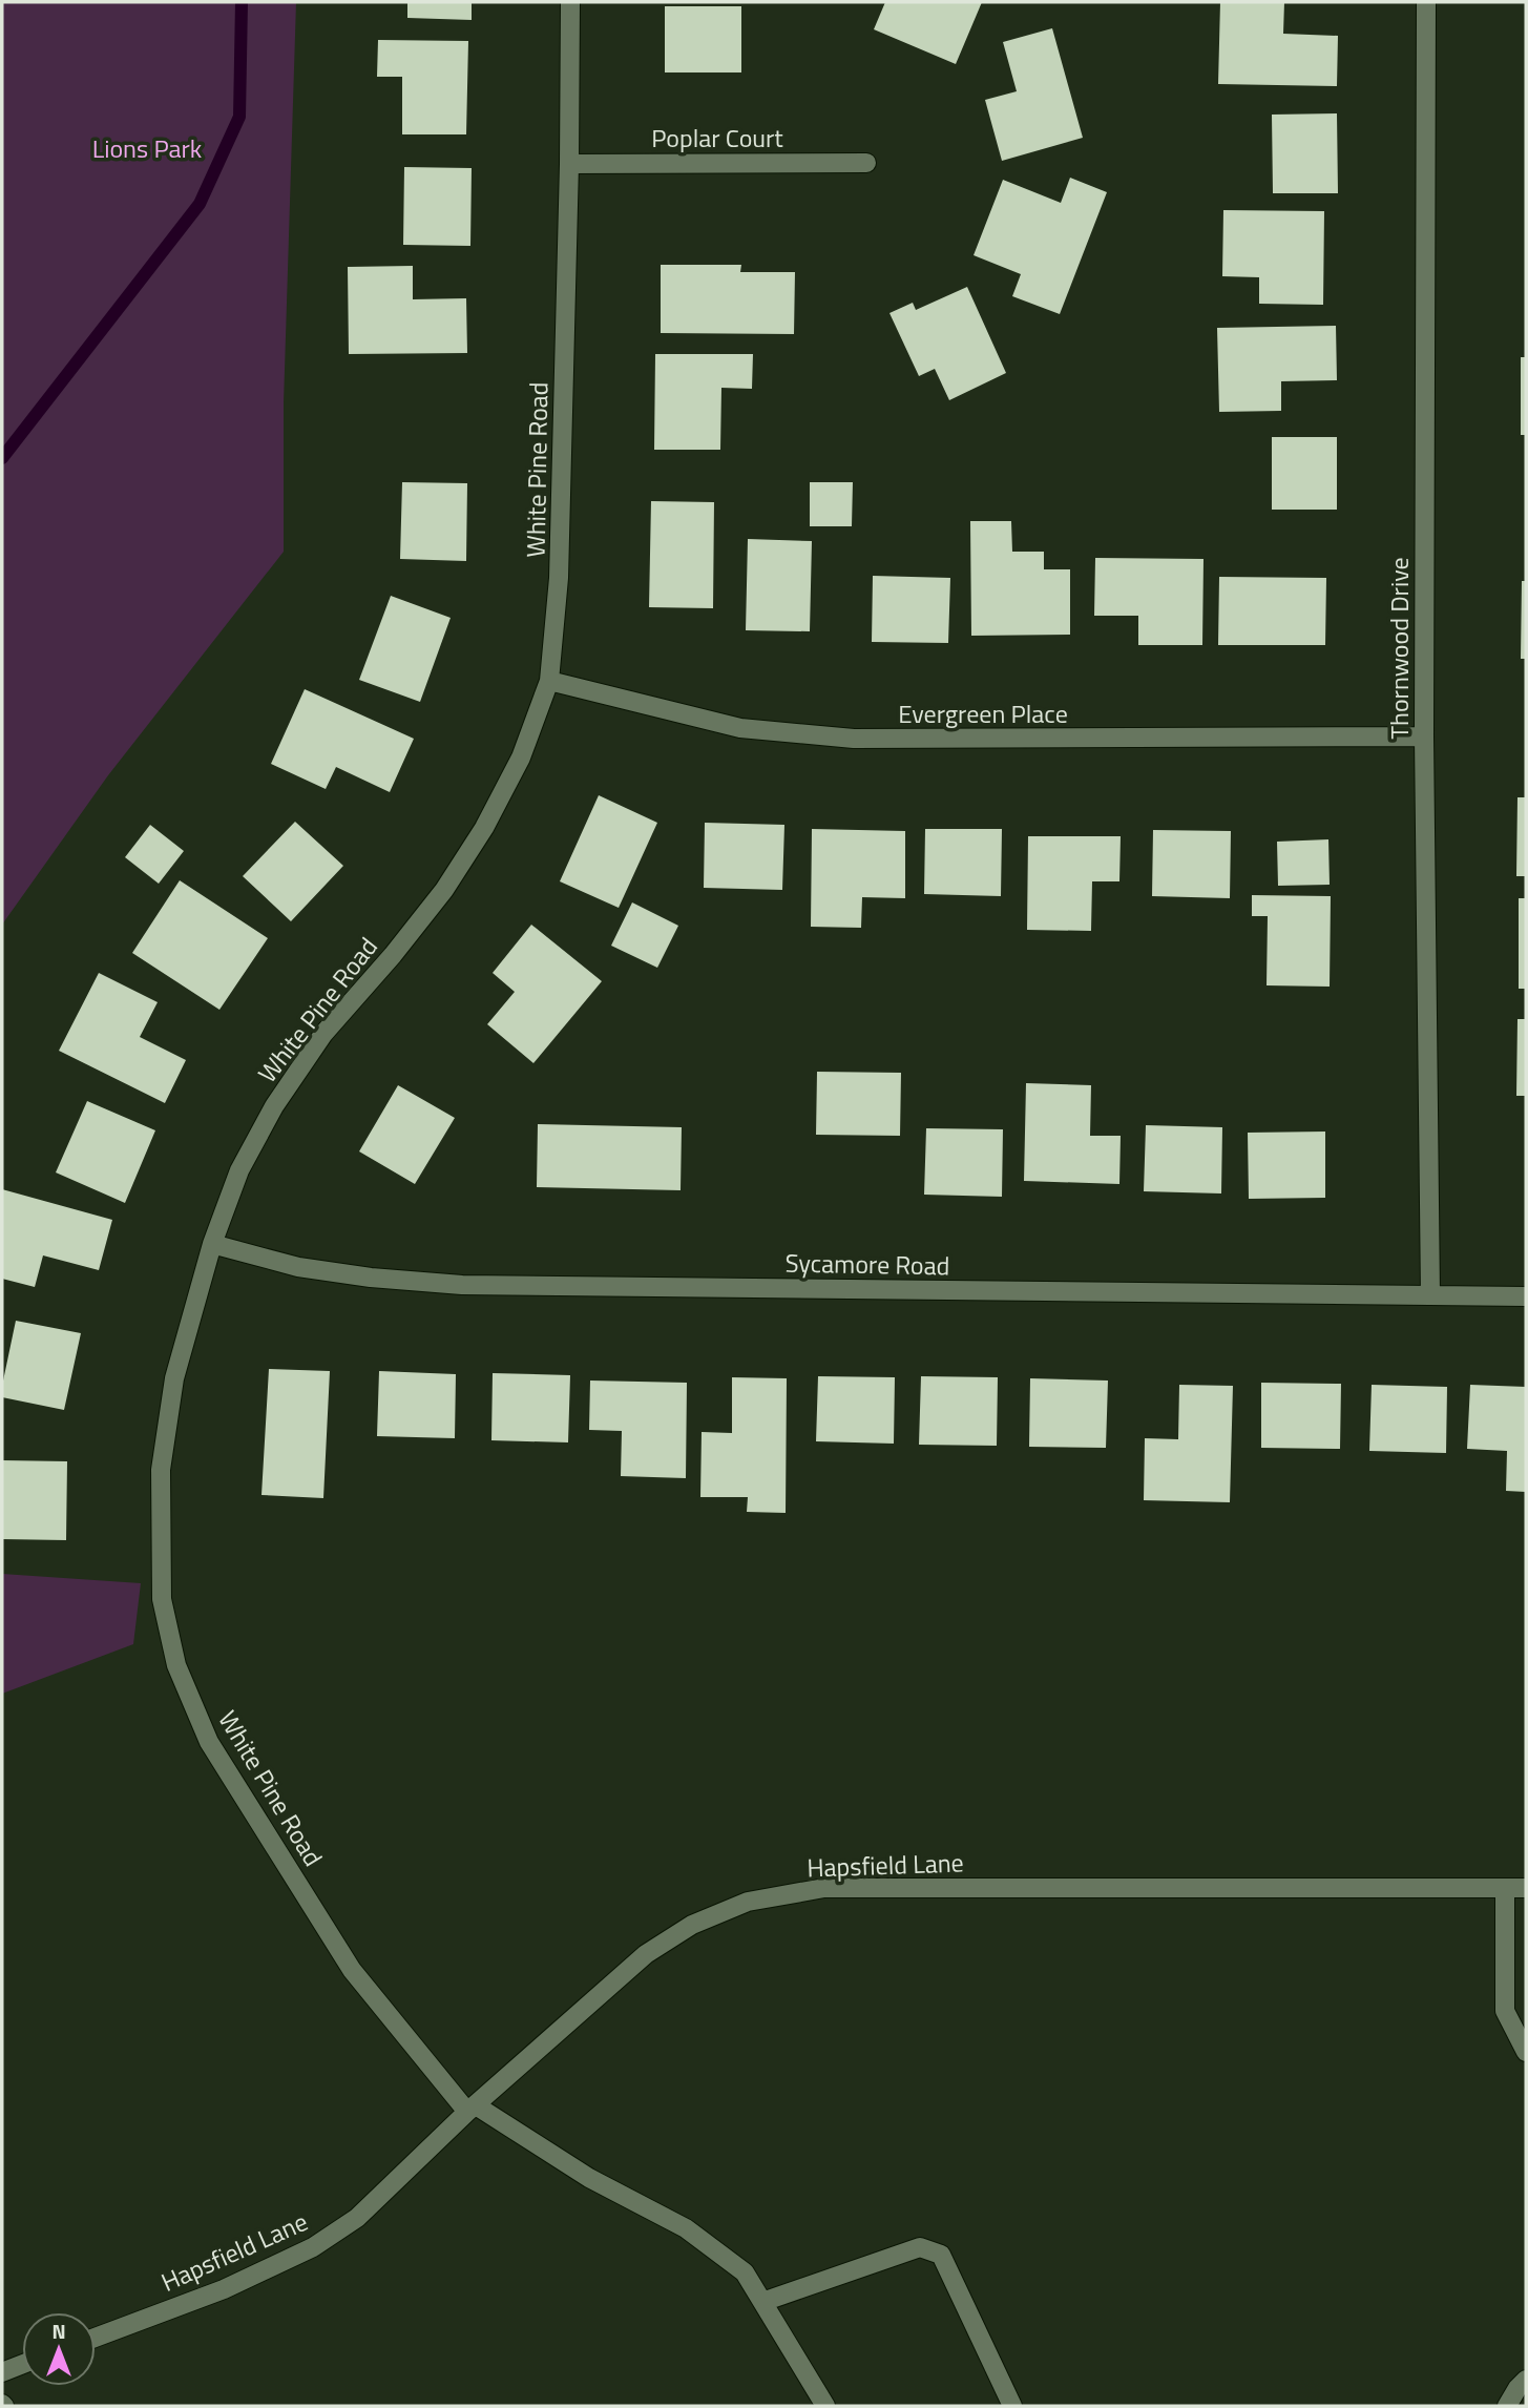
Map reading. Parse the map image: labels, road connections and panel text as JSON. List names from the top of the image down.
{
  "streets": {
    "street": [
      "Poplar Court",
      "White Pine Road",
      "Thornwood Drive",
      "Evergreen Place",
      "Sycamore Road",
      "Hapsfield Lane"
    ]
  },
  "crossings": [
    ["Poplar Court", "White Pine Road"],
    ["White Pine Road", "Evergreen Place"],
    ["White Pine Road", "Sycamore Road"],
    ["White Pine Road", "Hapsfield Lane"],
    ["Thornwood Drive", "Evergreen Place"],
    ["Thornwood Drive", "Sycamore Road"]
  ],
  "parks": ["Lions Park"],
  "north": "top"
}
